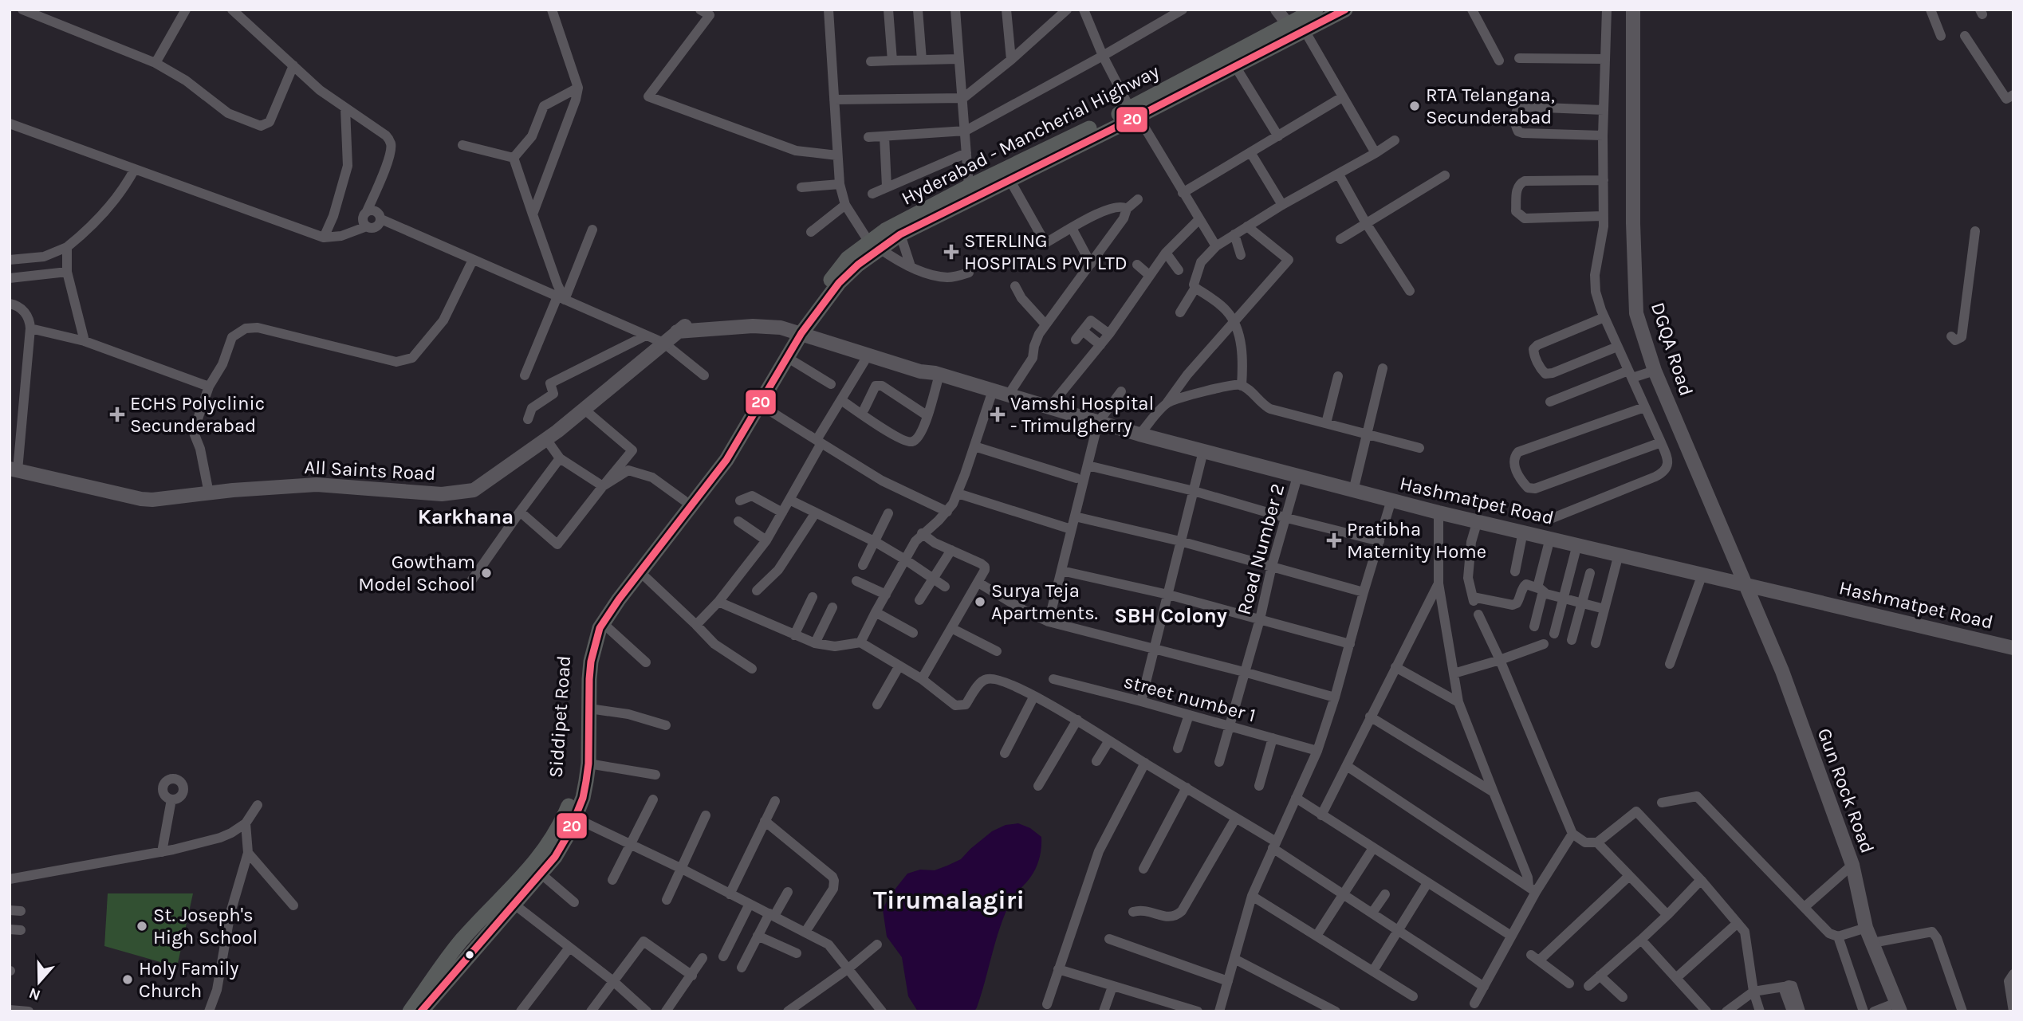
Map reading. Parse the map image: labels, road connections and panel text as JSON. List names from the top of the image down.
{
  "streets": {
    "main road": [
      "Hyderabad - Mancherial Highway",
      "DGQA Road",
      "All Saints Road",
      "Hashmatpet Road",
      "Siddipet Road",
      "Gun Rock Road"
    ],
    "street": ["Road Number 2", "street number 1"]
  },
  "crossings": [
    ["Hyderabad - Mancherial Highway", "All Saints Road"],
    ["Hyderabad - Mancherial Highway", "Hashmatpet Road"],
    ["Hyderabad - Mancherial Highway", "Siddipet Road"],
    ["DGQA Road", "Hashmatpet Road"],
    ["DGQA Road", "Gun Rock Road"],
    ["All Saints Road", "Hashmatpet Road"],
    ["All Saints Road", "Siddipet Road"],
    ["Hashmatpet Road", "Road Number 2"],
    ["Hashmatpet Road", "Siddipet Road"],
    ["Hashmatpet Road", "Gun Rock Road"],
    ["Road Number 2", "street number 1"]
  ],
  "districts": ["Karkhana", "SBH Colony", "Tirumalagiri"],
  "places": {
    "other": [
      "RTA Telangana, Secunderabad",
      "Gowtham Model School",
      "Surya Teja Apartments.",
      "St. Joseph's High School",
      "Holy Family Church"
    ],
    "health": [
      "STERLING HOSPITALS PVT LTD",
      "ECHS Polyclinic Secunderabad",
      "Vamshi Hospital - Trimulgherry",
      "Pratibha Maternity Home"
    ]
  },
  "lines": ["transit line 20"],
  "north": "bottom"
}
